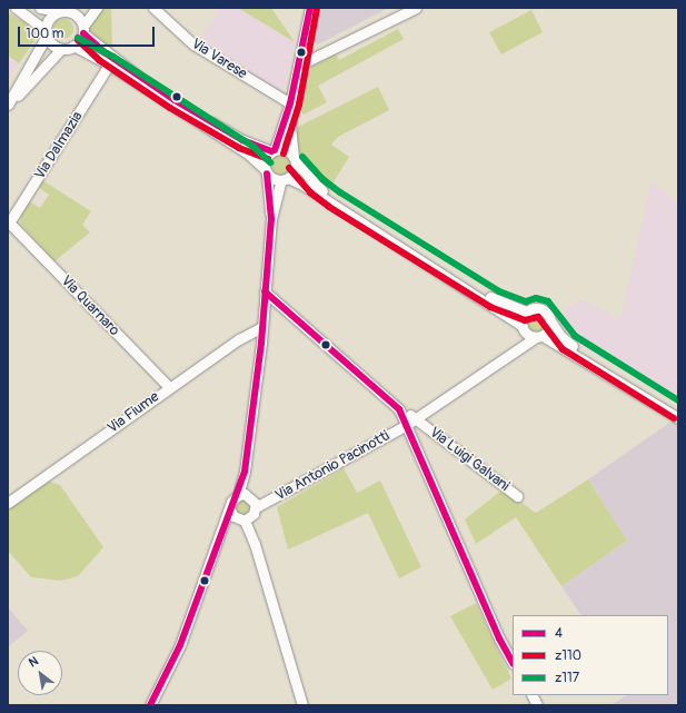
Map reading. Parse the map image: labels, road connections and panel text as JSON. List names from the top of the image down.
{
  "streets": {
    "street": [
      "Via Varese",
      "Via Dalmazia",
      "Via Quarnaro",
      "Via Fiume",
      "Via Luigi Galvani",
      "Via Antonio Pacinotti"
    ]
  },
  "crossings": [
    ["Via Dalmazia", "Via Quarnaro"],
    ["Via Quarnaro", "Via Fiume"],
    ["Via Luigi Galvani", "Via Antonio Pacinotti"]
  ],
  "lines": ["transit line 4", "transit line z110", "transit line z117"],
  "legend": ["4", "z110", "z117"],
  "scale_bar": "100 m",
  "north": "top left"
}
